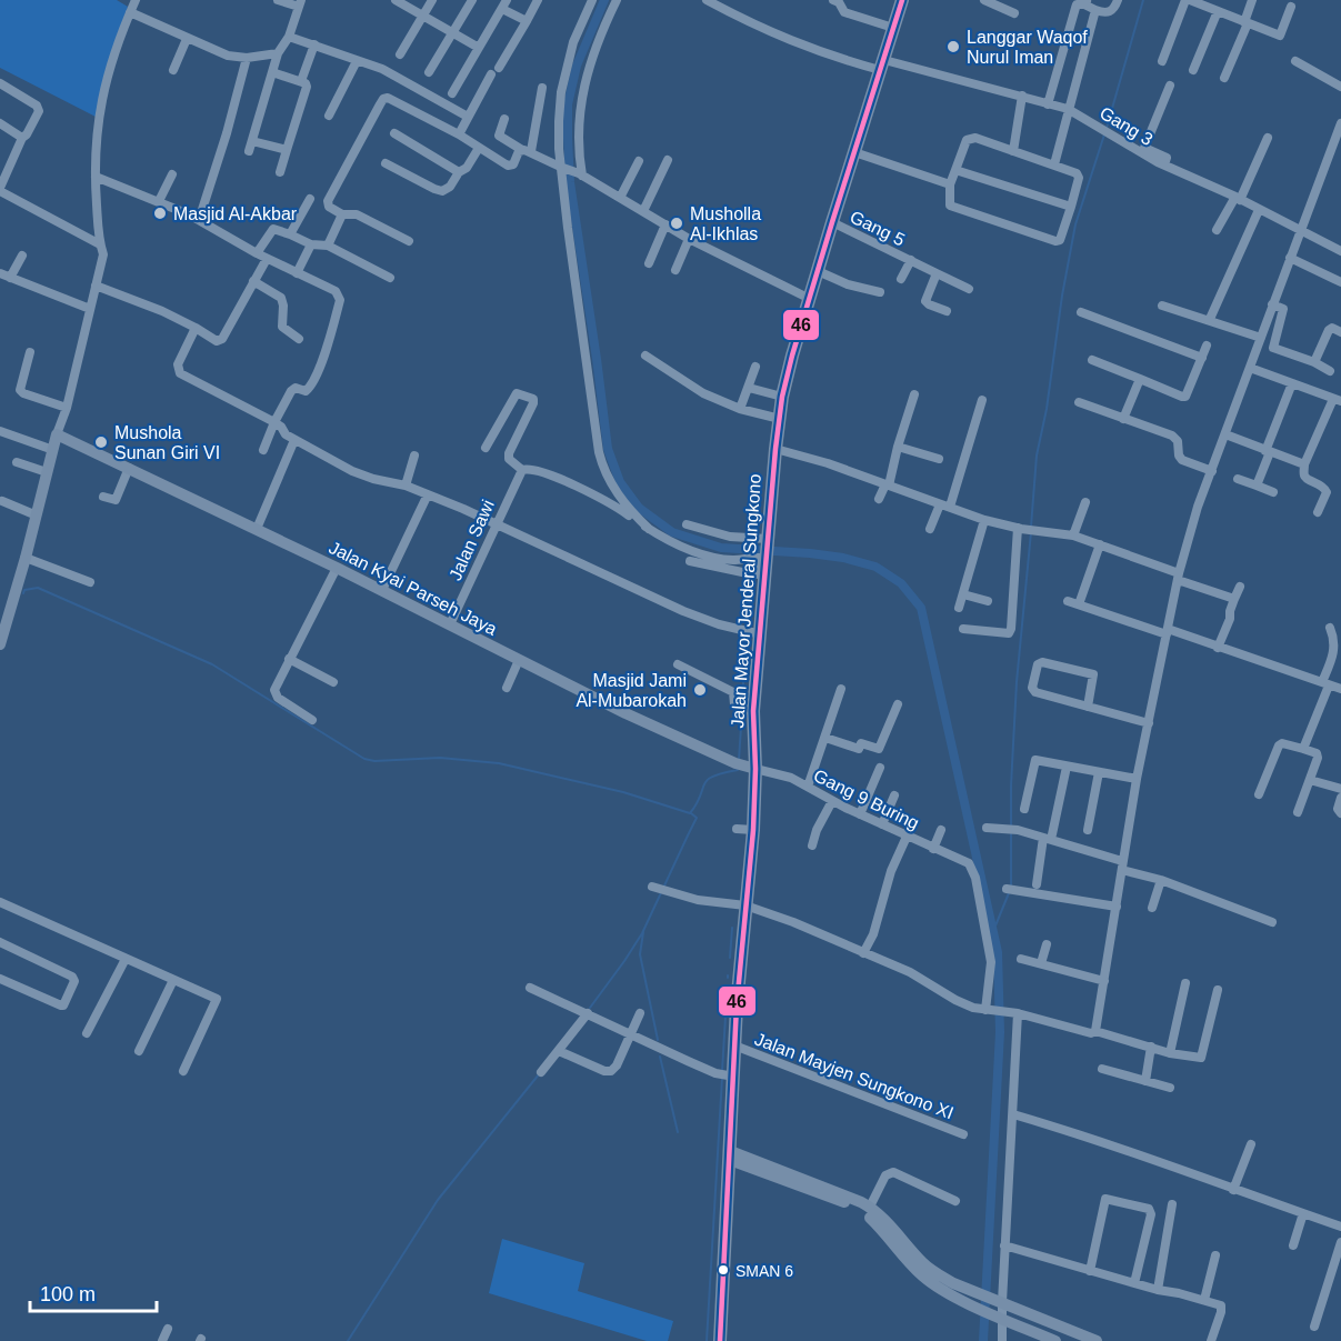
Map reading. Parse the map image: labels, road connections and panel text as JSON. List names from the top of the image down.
{
  "streets": {
    "main road": ["Jalan Kyai Parseh Jaya", "Jalan Mayor Jenderal Sungkono"],
    "street": [
      "Gang 3",
      "Gang 5",
      "Jalan Sawi",
      "Gang 9 Buring",
      "Jalan Mayjen Sungkono XI"
    ]
  },
  "crossings": [
    ["Gang 3", "Jalan Mayor Jenderal Sungkono"],
    ["Gang 5", "Jalan Mayor Jenderal Sungkono"],
    ["Jalan Sawi", "Jalan Kyai Parseh Jaya"],
    ["Jalan Kyai Parseh Jaya", "Jalan Mayor Jenderal Sungkono"],
    ["Jalan Kyai Parseh Jaya", "Gang 9 Buring"],
    ["Jalan Mayor Jenderal Sungkono", "Gang 9 Buring"],
    ["Jalan Mayor Jenderal Sungkono", "Jalan Mayjen Sungkono XI"]
  ],
  "places": [
    "Langgar Waqof Nurul Iman",
    "Masjid Al-Akbar",
    "Musholla Al-Ikhlas",
    "Mushola Sunan Giri VI",
    "Masjid Jami Al-Mubarokah",
    "SMAN 6"
  ],
  "lines": ["transit line 46"],
  "scale_bar": "100 m"
}
